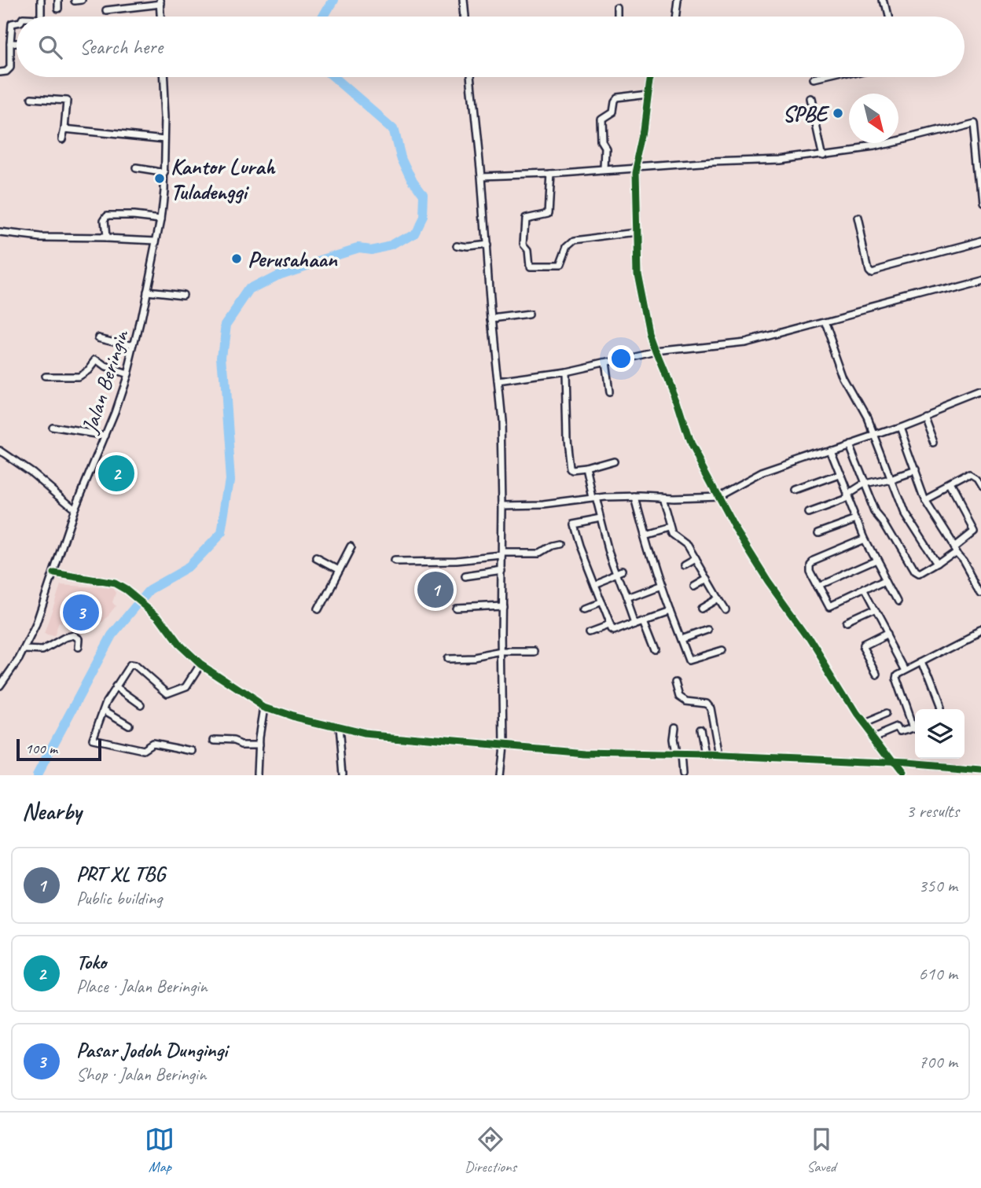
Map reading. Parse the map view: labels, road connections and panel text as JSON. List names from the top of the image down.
{
  "streets": {
    "street": ["Jalan Beringin"]
  },
  "places": ["SPBE", "Kantor Lurah Tuladenggi", "Perusahaan"],
  "scale_bar": "100 m",
  "north": "bottom right",
  "page": {
    "search": "Search here",
    "pins": ["2", "1", "3"],
    "scale": "100 m",
    "heading": ["Nearby", "3 results"],
    "list": [
      {
        "mark": "1",
        "name": "PRT XL TBG",
        "note": "Public building",
        "value": "350 m"
      },
      {
        "mark": "2",
        "name": "Toko",
        "note": "Place · Jalan Beringin",
        "value": "610 m"
      },
      {
        "mark": "3",
        "name": "Pasar Jodoh Dungingi",
        "note": "Shop · Jalan Beringin",
        "value": "700 m"
      }
    ],
    "nav": ["Map", "Directions", "Saved"]
  }
}
